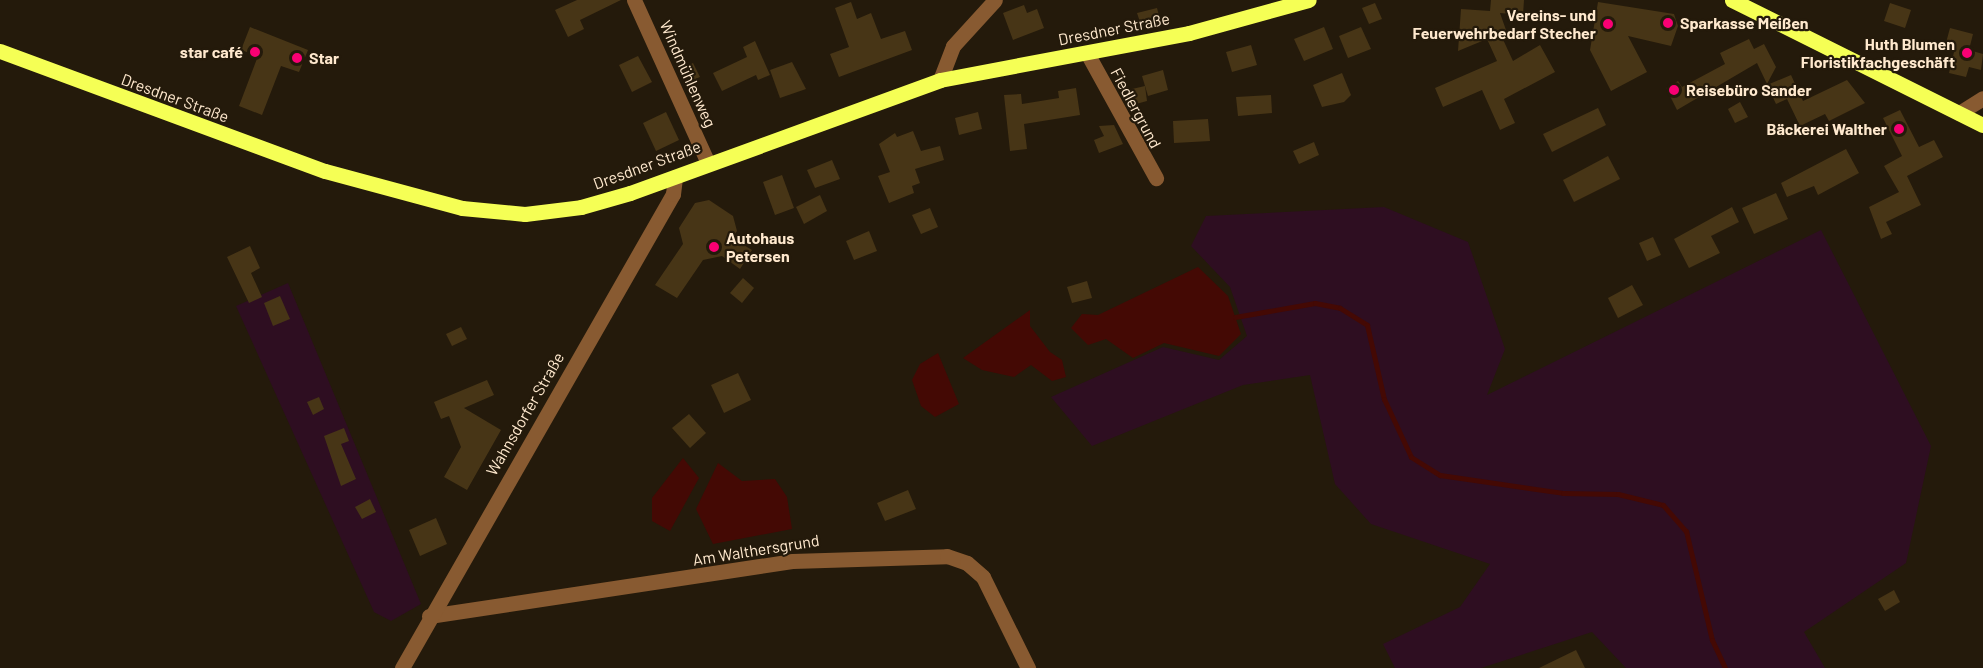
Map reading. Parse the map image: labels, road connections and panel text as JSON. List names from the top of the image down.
{
  "streets": {
    "main road": ["Dresdner Straße"],
    "street": [
      "Windmühlenweg",
      "Fiedlergrund",
      "Wahnsdorfer Straße",
      "Am Walthersgrund"
    ]
  },
  "crossings": [
    ["Dresdner Straße", "Windmühlenweg"],
    ["Dresdner Straße", "Fiedlergrund"],
    ["Dresdner Straße", "Wahnsdorfer Straße"],
    ["Wahnsdorfer Straße", "Am Walthersgrund"]
  ],
  "places": [
    "Sparkasse Meißen",
    "Vereins- und Feuerwehrbedarf Stecher",
    "star café",
    "Huth Blumen Floristikfachgeschäft",
    "Star",
    "Reisebüro Sander",
    "Bäckerei Walther",
    "Autohaus Petersen"
  ]
}
